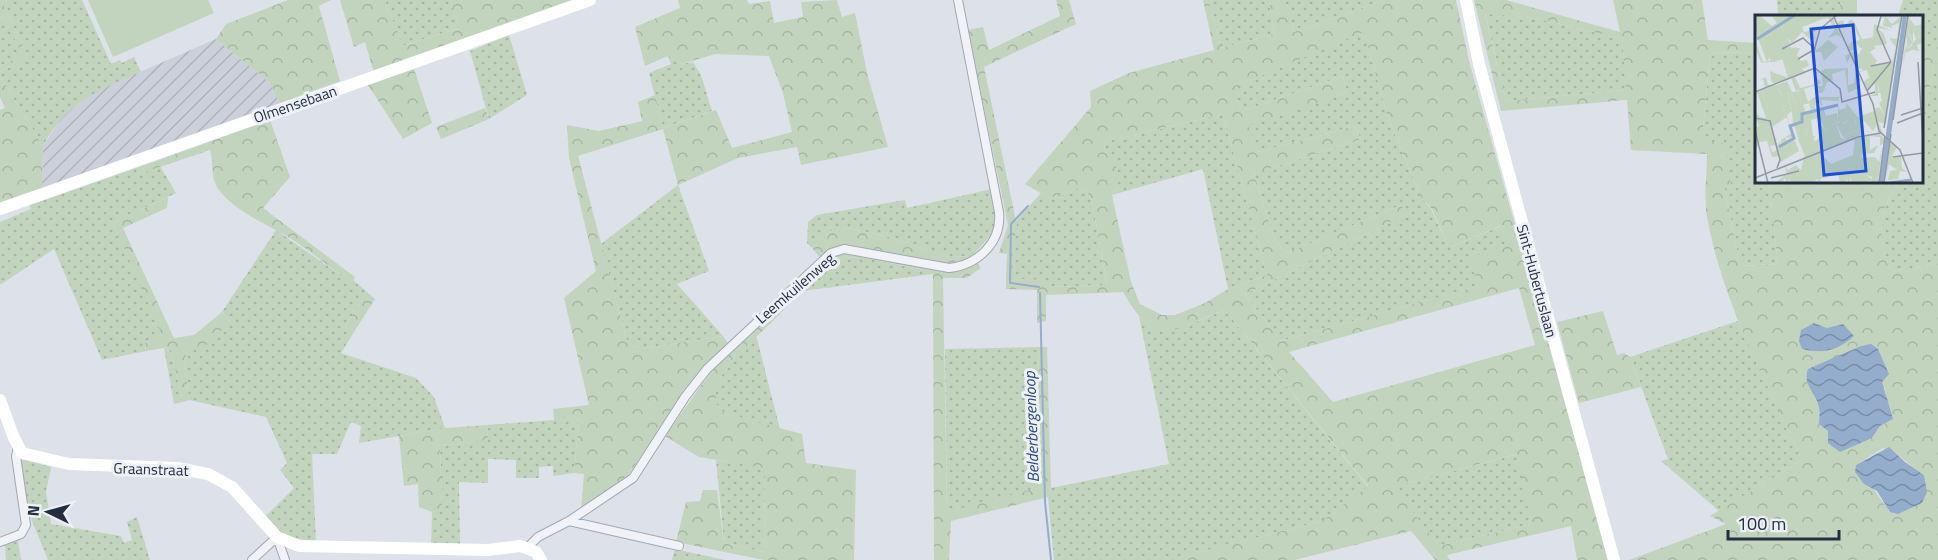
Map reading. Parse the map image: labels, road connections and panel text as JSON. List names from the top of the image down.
{
  "streets": {
    "street": [
      "Olmensebaan",
      "Sint-Hubertuslaan",
      "Leemkuilenweg",
      "Graanstraat"
    ]
  },
  "crossings": [
    ["Leemkuilenweg", "Graanstraat"]
  ],
  "water": ["Belderbergenloop"],
  "scale_bar": "100 m",
  "north": "left"
}
